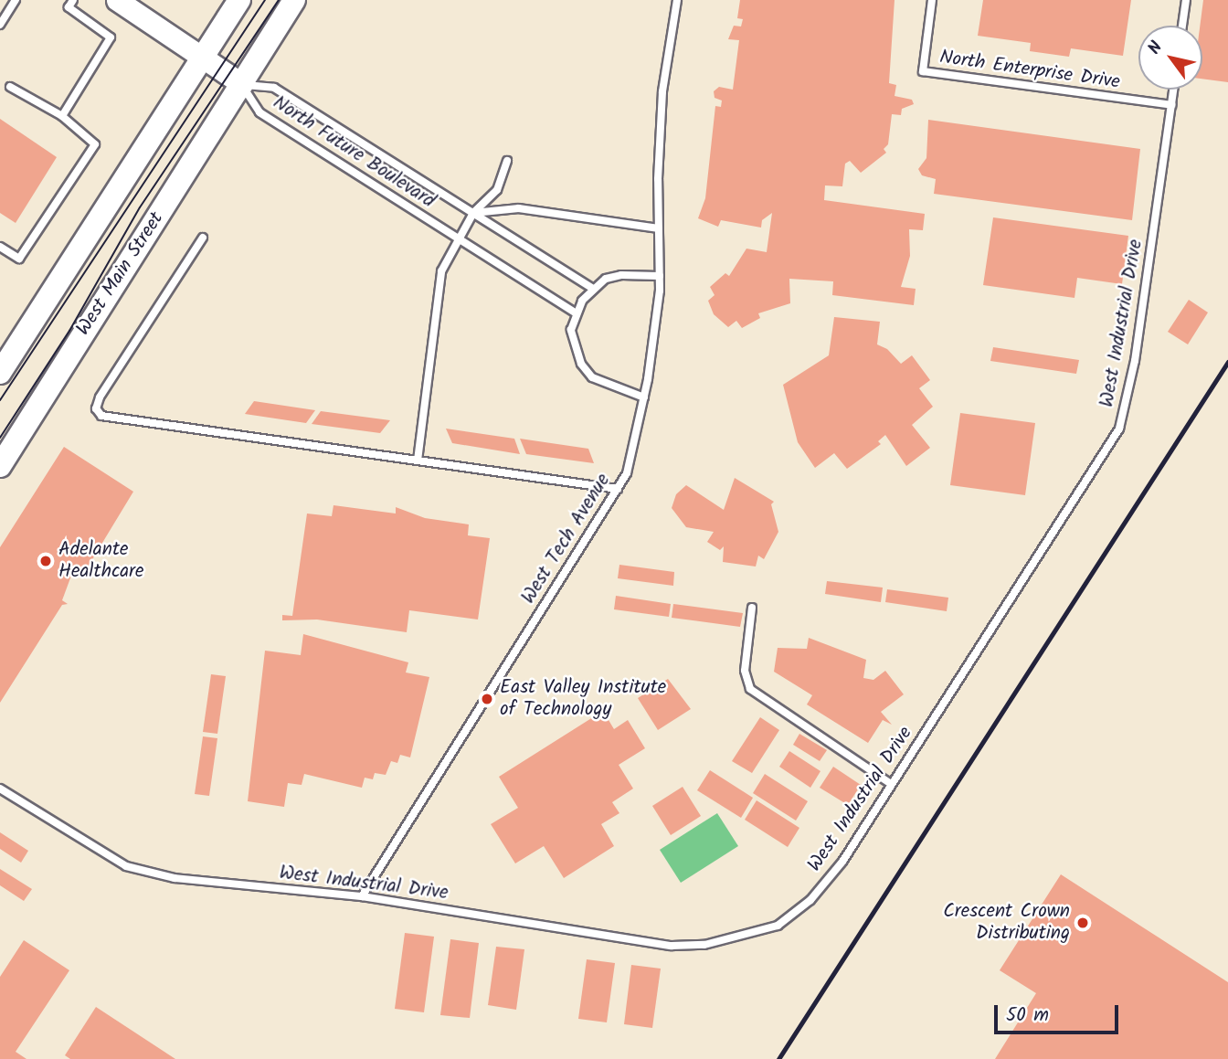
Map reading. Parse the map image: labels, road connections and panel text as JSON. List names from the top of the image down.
{
  "streets": {
    "main road": ["West Main Street"],
    "lane": [
      "North Enterprise Drive",
      "North Future Boulevard",
      "West Industrial Drive",
      "West Tech Avenue"
    ]
  },
  "crossings": [
    ["North Enterprise Drive", "West Industrial Drive"],
    ["North Future Boulevard", "West Main Street"],
    ["West Industrial Drive", "West Tech Avenue"]
  ],
  "places": ["Adelante Healthcare", "East Valley Institute of Technology", "Crescent Crown Distributing"],
  "scale_bar": "50 m",
  "north": "top left"
}
